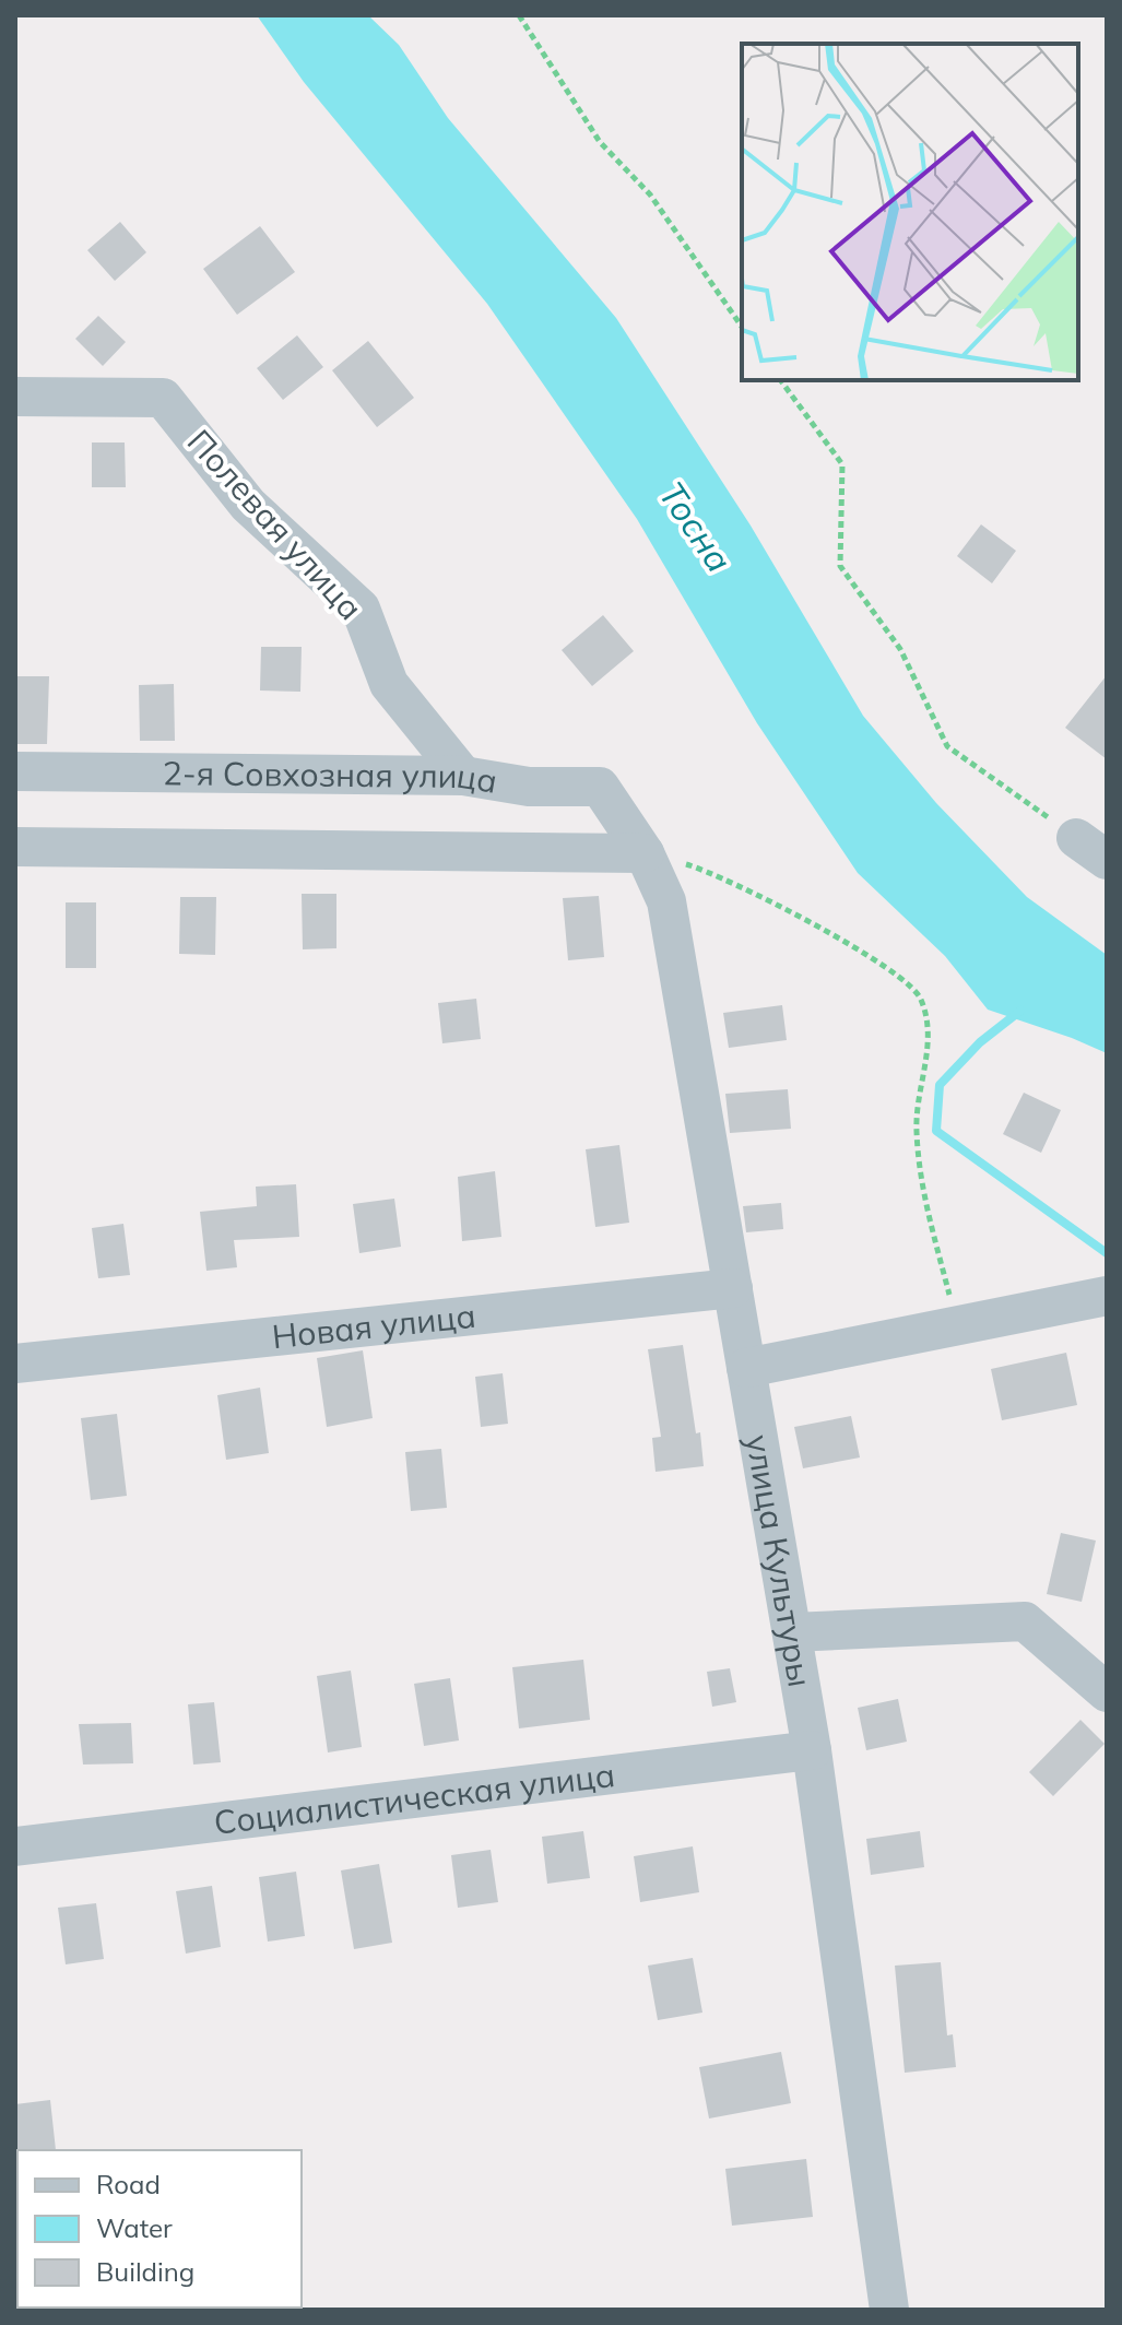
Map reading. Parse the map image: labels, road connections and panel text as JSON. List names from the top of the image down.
{
  "streets": {
    "street": [
      "Полевая улица",
      "2-я Совхозная улица",
      "Новая улица",
      "улица Культуры",
      "Социалистическая улица"
    ]
  },
  "crossings": [
    ["Полевая улица", "2-я Совхозная улица"],
    ["2-я Совхозная улица", "улица Культуры"],
    ["Новая улица", "улица Культуры"],
    ["улица Культуры", "Социалистическая улица"]
  ],
  "water": ["Тосна"],
  "legend": ["Road", "Water", "Building"]
}
